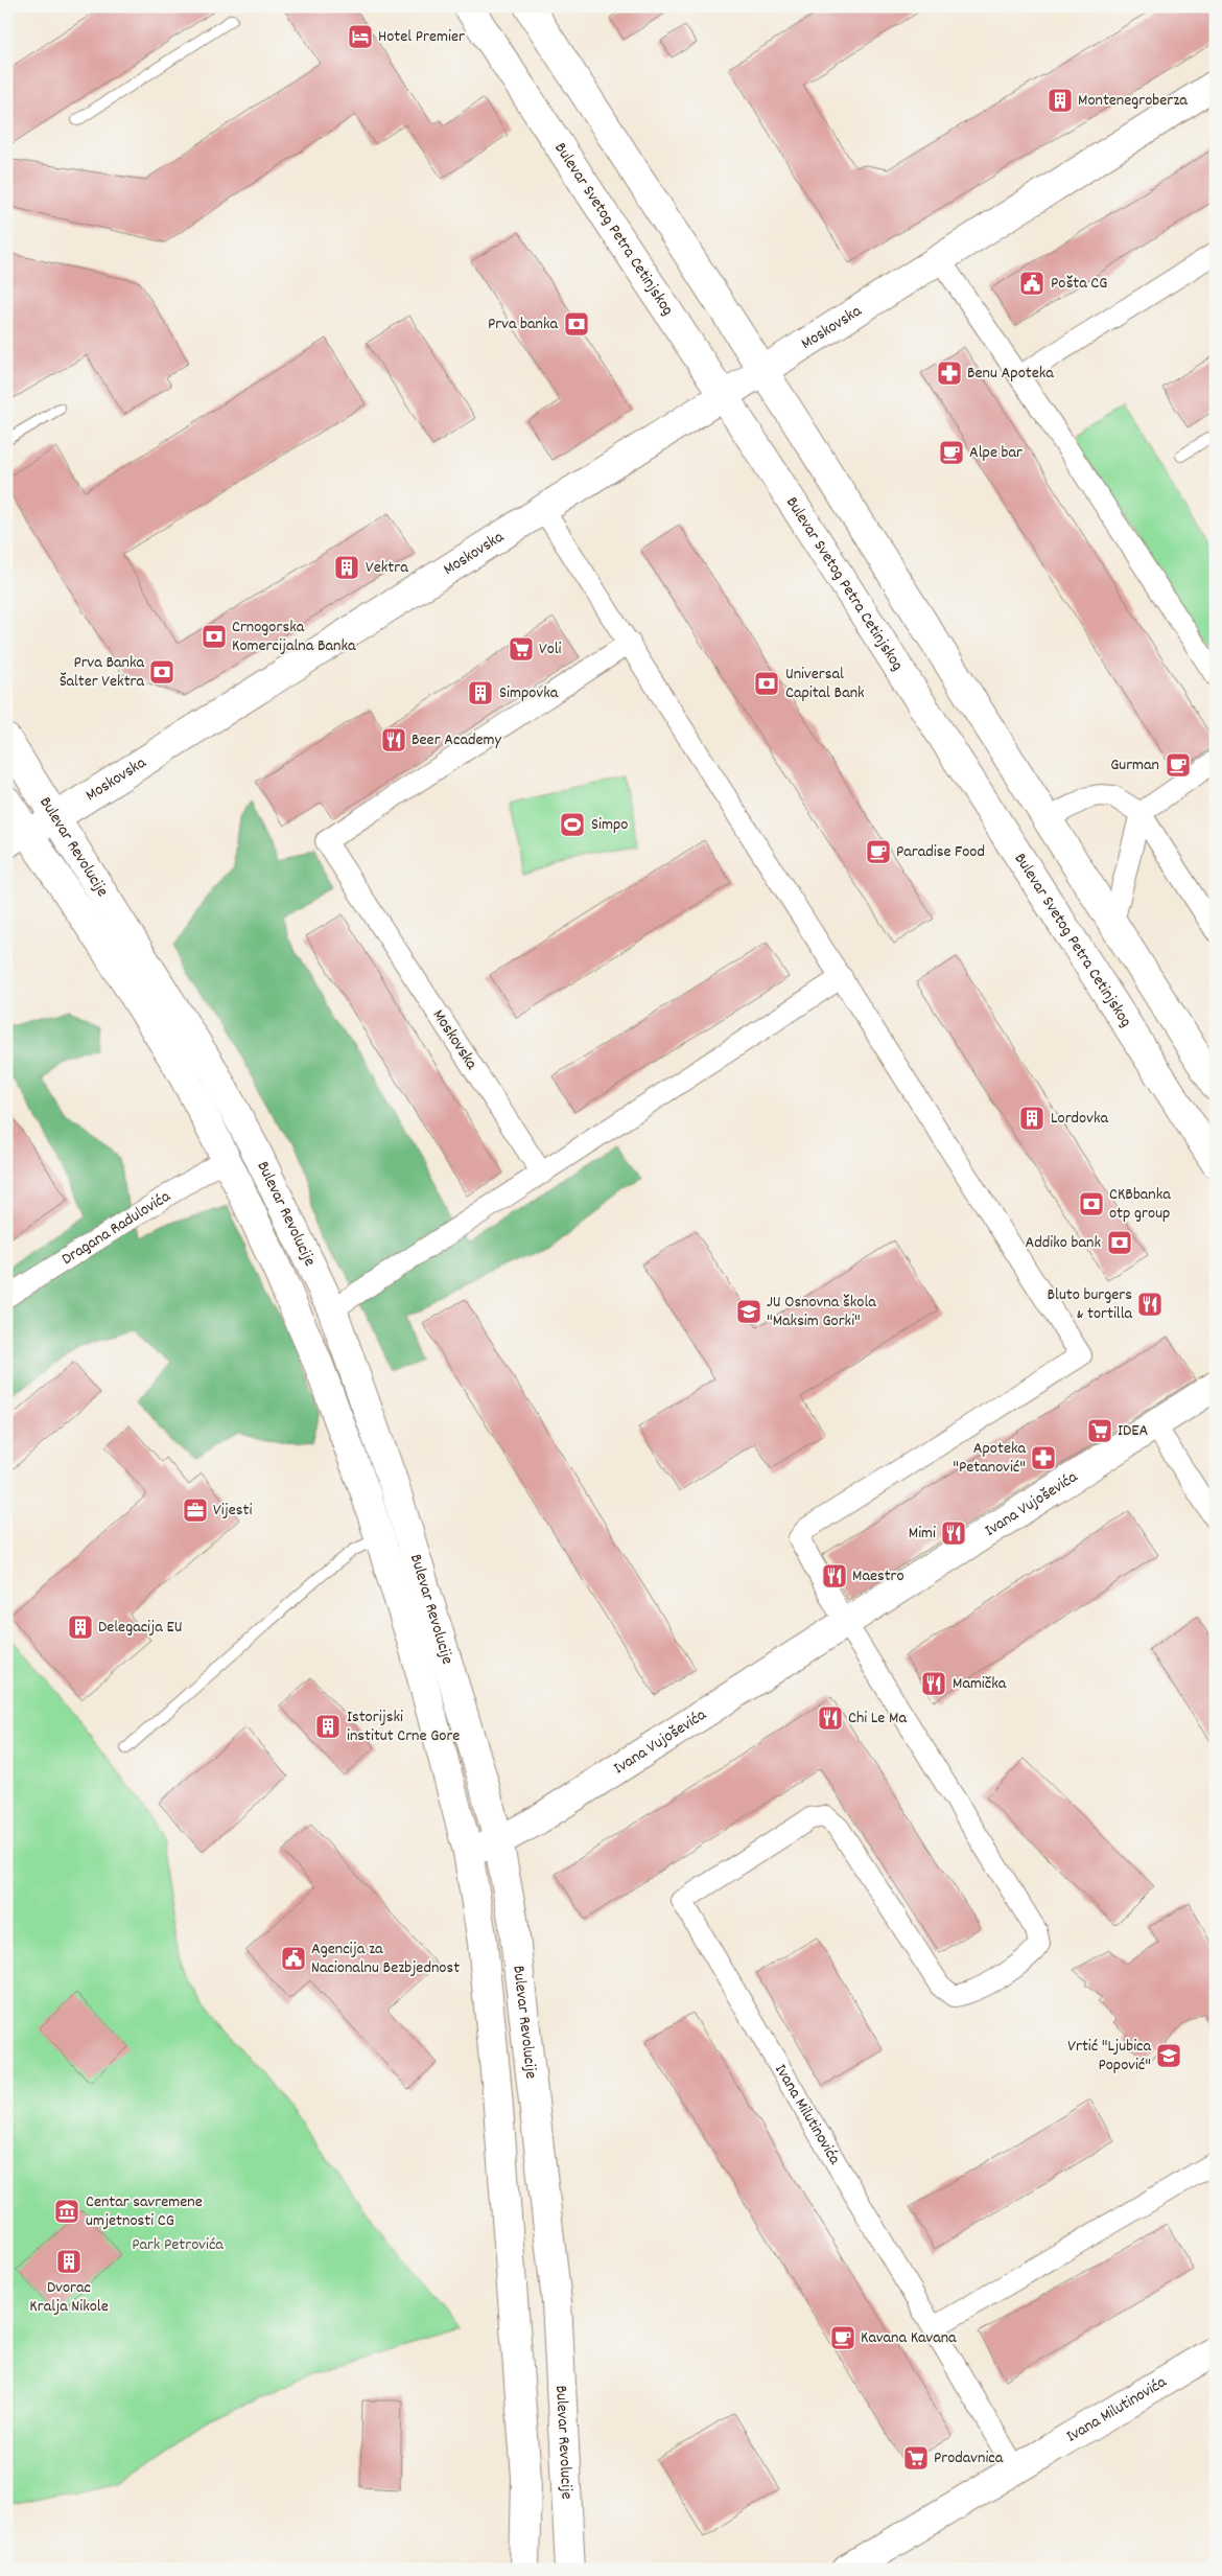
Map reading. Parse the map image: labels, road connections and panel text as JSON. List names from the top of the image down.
{
  "streets": {
    "main road": [
      "Bulevar Svetog Petra Cetinjskog",
      "Moskovska",
      "Bulevar Revolucije",
      "Ivana Vujoševića",
      "Ivana Milutinovića"
    ],
    "street": ["Dragana Radulovića"]
  },
  "crossings": [
    ["Bulevar Svetog Petra Cetinjskog", "Moskovska"],
    ["Moskovska", "Bulevar Revolucije"],
    ["Bulevar Revolucije", "Dragana Radulovića"],
    ["Bulevar Revolucije", "Ivana Vujoševića"],
    ["Ivana Vujoševića", "Ivana Milutinovića"]
  ],
  "parks": ["Park Petrovića"],
  "places": {
    "hotel": ["Hotel Premier"],
    "building": [
      "Montenegroberza",
      "Vektra",
      "Simpovka",
      "Lordovka",
      "Delegacija EU",
      "Istorijski institut Crne Gore",
      "Dvorac Kralja Nikole"
    ],
    "public building": ["Pošta CG", "Agencija za Nacionalnu Bezbjednost"],
    "bank": [
      "Prva banka",
      "Crnogorska Komercijalna Banka",
      "Prva Banka Šalter Vektra",
      "Universal Capital Bank",
      "CKBbanka otp group",
      "Addiko bank"
    ],
    "pharmacy": ["Benu Apoteka", "Apoteka \"Petanović\""],
    "cafe": [
      "Alpe bar",
      "Gurman",
      "Paradise Food",
      "Kavana Kavana"
    ],
    "supermarket": ["Voli", "IDEA", "Prodavnica"],
    "restaurant": [
      "Beer Academy",
      "Bluto burgers & tortilla",
      "Mimi",
      "Maestro",
      "Mamička",
      "Chi Le Ma"
    ],
    "sports": ["Simpo"],
    "school or university": ["JU Osnovna škola \"Maksim Gorki\"", "Vrtić \"Ljubica Popović\""],
    "office": ["Vijesti"],
    "museum": ["Centar savremene umjetnosti CG"]
  }
}
